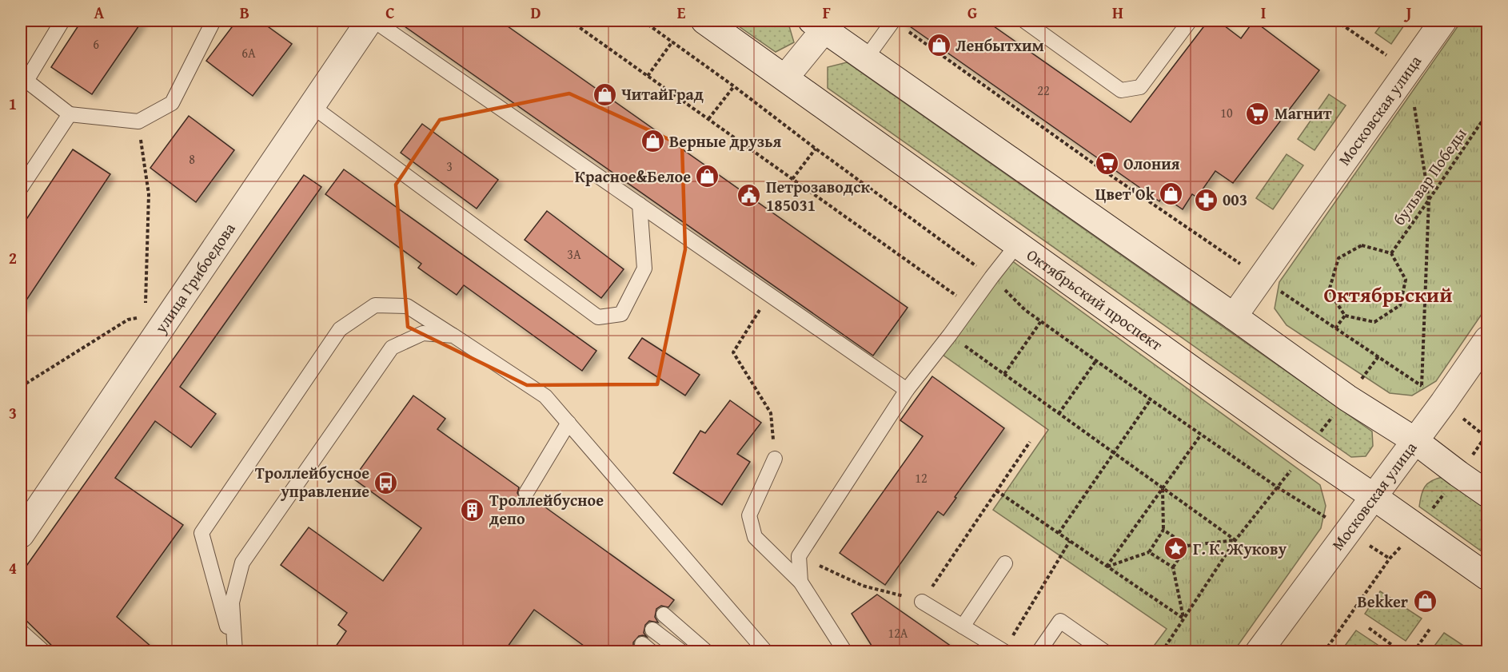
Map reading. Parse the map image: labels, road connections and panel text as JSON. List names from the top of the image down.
{
  "streets": {
    "main road": ["Московская улица", "улица Грибоедова", "Октябрьский проспект"],
    "path": ["бульвар Победы"]
  },
  "crossings": [
    ["Московская улица", "Октябрьский проспект"]
  ],
  "districts": ["Октябрьский"],
  "places": {
    "shop": [
      "Ленбытхим",
      "ЧитайГрад",
      "Верные друзья",
      "Красное&Белое",
      "Цвет'Ok",
      "Bekker"
    ],
    "supermarket": ["Магнит", "Олония"],
    "public building": ["Петрозаводск 185031"],
    "pharmacy": ["003"],
    "bus stop": ["Троллейбусное управление"],
    "building": ["Троллейбусное депо"],
    "place": ["Г. К. Жукову"]
  },
  "house_numbers": [
    "6",
    "6А",
    "22",
    "10",
    "8",
    "3",
    "3А",
    "12",
    "12А"
  ],
  "grid": {
    "columns": [
      "A",
      "B",
      "C",
      "D",
      "E",
      "F",
      "G",
      "H",
      "I",
      "J"
    ],
    "rows": [
      "1",
      "2",
      "3",
      "4"
    ]
  }
}
